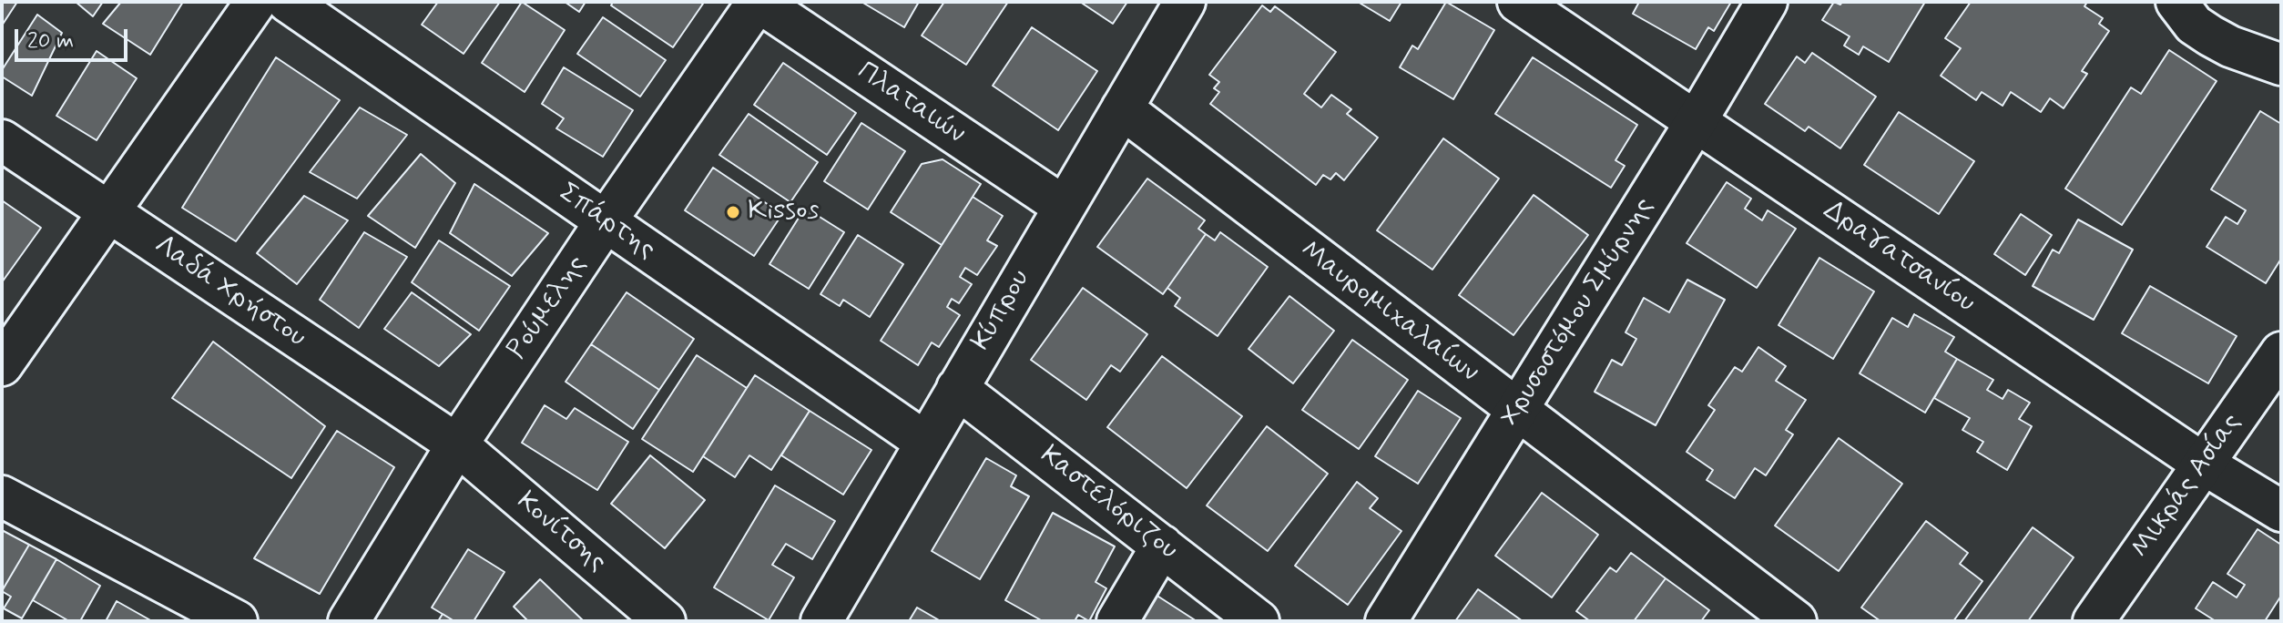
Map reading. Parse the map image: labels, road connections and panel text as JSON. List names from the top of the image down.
{
  "streets": {
    "street": [
      "Πλαταιών",
      "Σπάρτης",
      "Δραγατσανίου",
      "Λαδά Χρήστου",
      "Ρούμελης",
      "Κύπρου",
      "Μαυρομιχαλαίων",
      "Χρυσοστόμου Σμύρνης",
      "Μικράς Ασίας",
      "Καστελόριζου",
      "Κονίτσης"
    ]
  },
  "crossings": [
    ["Πλαταιών", "Ρούμελης"],
    ["Πλαταιών", "Κύπρου"],
    ["Σπάρτης", "Ρούμελης"],
    ["Σπάρτης", "Κύπρου"],
    ["Δραγατσανίου", "Χρυσοστόμου Σμύρνης"],
    ["Δραγατσανίου", "Μικράς Ασίας"],
    ["Λαδά Χρήστου", "Ρούμελης"],
    ["Λαδά Χρήστου", "Κονίτσης"],
    ["Ρούμελης", "Κονίτσης"],
    ["Κύπρου", "Μαυρομιχαλαίων"],
    ["Κύπρου", "Καστελόριζου"],
    ["Μαυρομιχαλαίων", "Χρυσοστόμου Σμύρνης"]
  ],
  "places": ["Kissos"],
  "scale_bar": "20 m"
}
